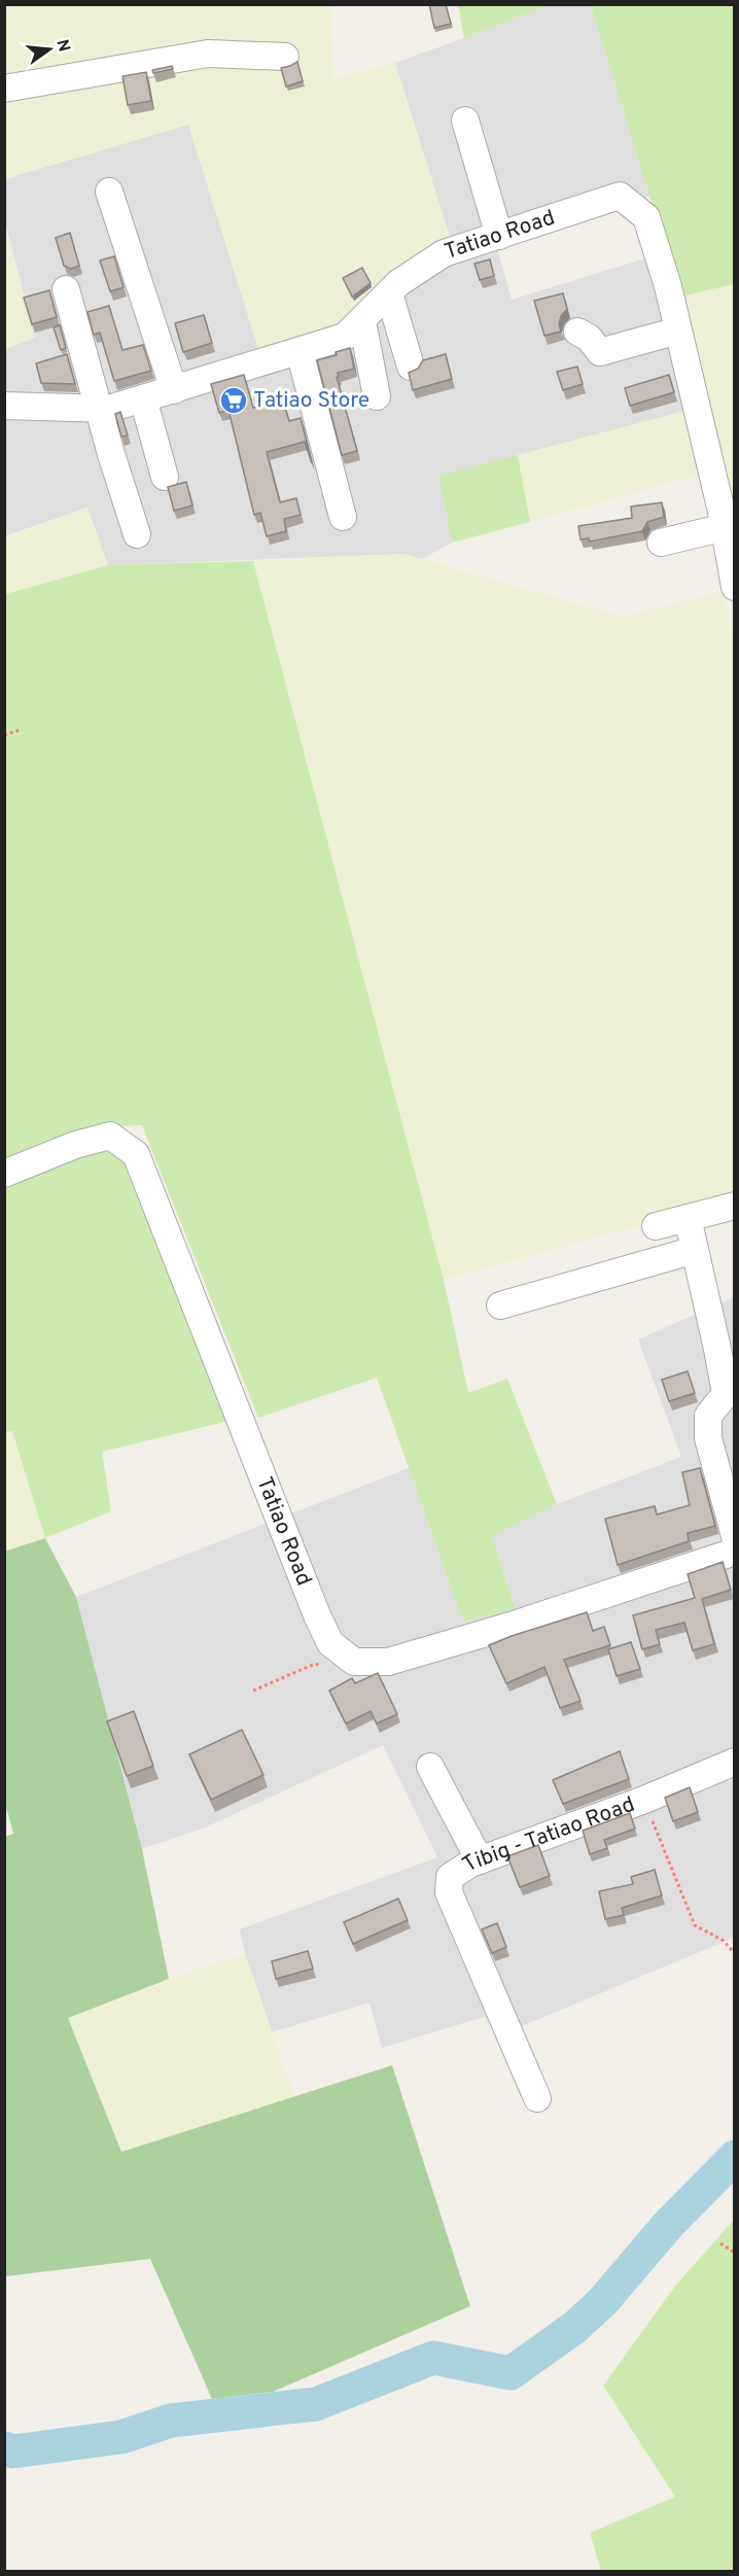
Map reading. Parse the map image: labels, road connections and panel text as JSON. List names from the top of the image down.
{
  "streets": {
    "street": ["Tatiao Road", "Tibig - Tatiao Road"]
  },
  "places": {
    "supermarket": ["Tatiao Store"]
  },
  "north": "right"
}
